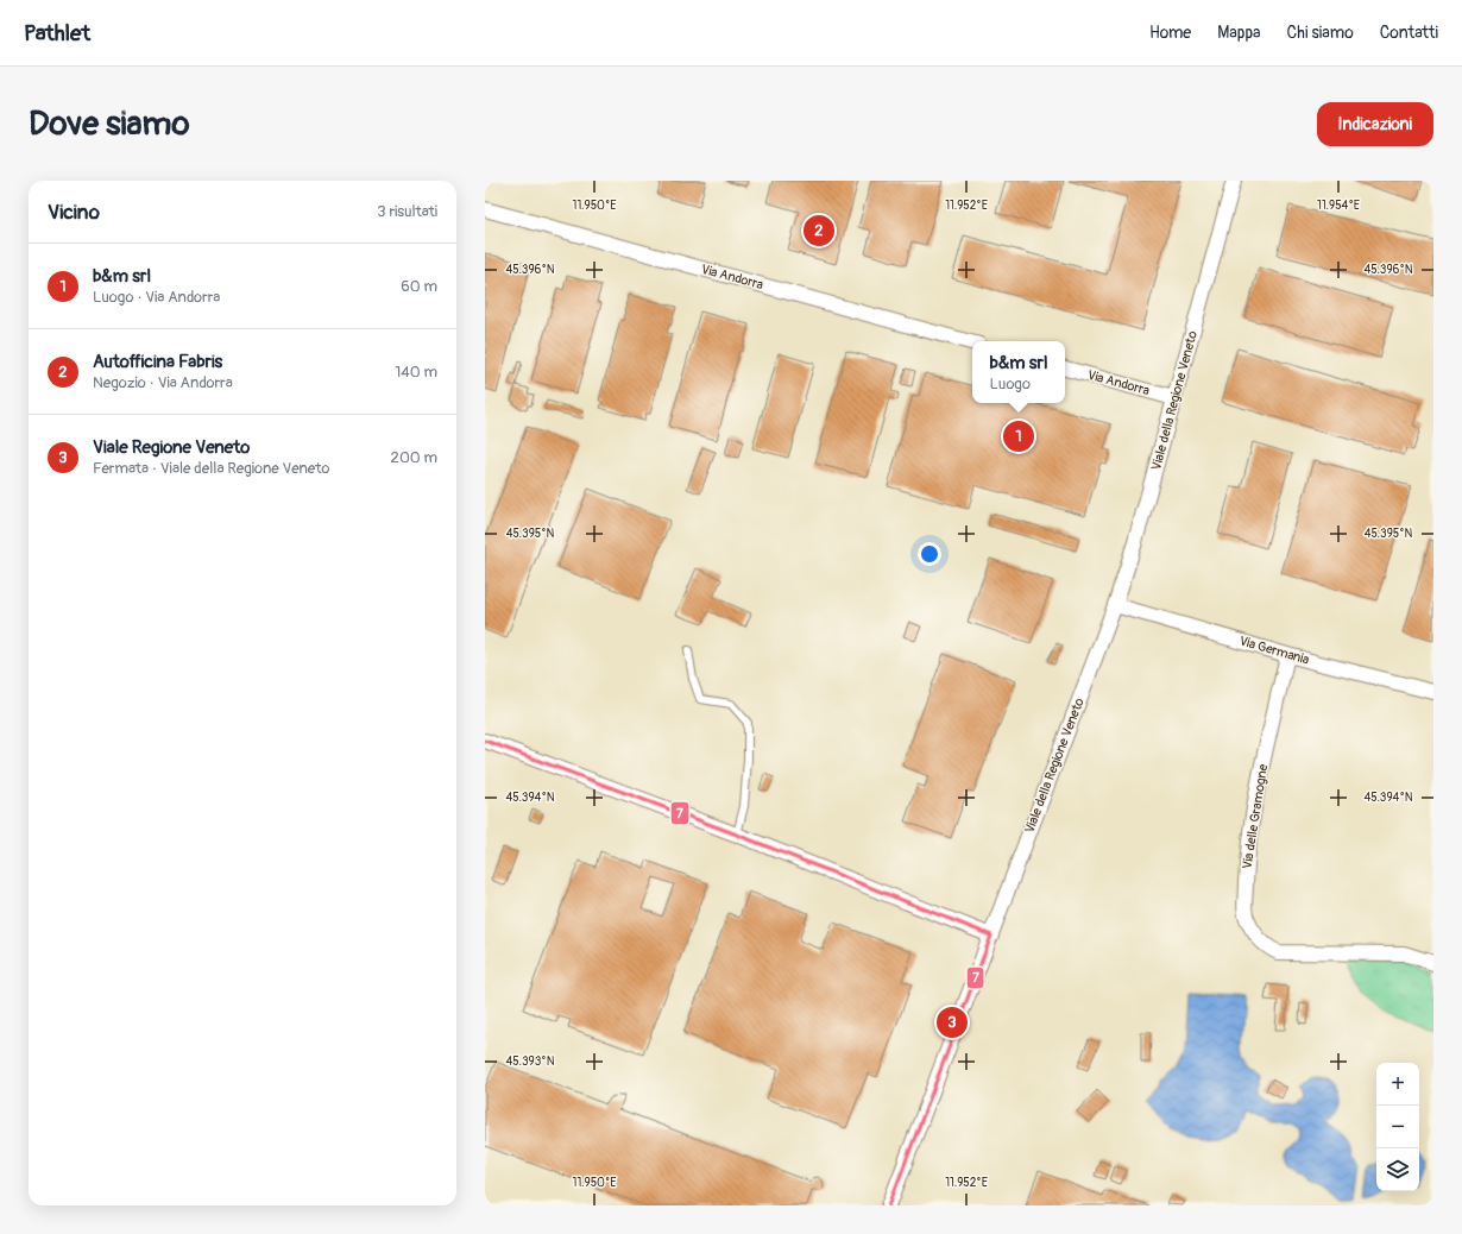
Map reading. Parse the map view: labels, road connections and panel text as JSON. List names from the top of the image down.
{
  "streets": {
    "street": [
      "Via Andorra",
      "Viale della Regione Veneto",
      "Via Germania",
      "Via delle Gramogne"
    ]
  },
  "crossings": [
    ["Via Andorra", "Viale della Regione Veneto"],
    ["Viale della Regione Veneto", "Via Germania"],
    ["Via Germania", "Via delle Gramogne"]
  ],
  "lines": ["transit line 7"],
  "page": {
    "header": "Pathlet",
    "nav": [
      "Home",
      "Mappa",
      "Chi siamo",
      "Contatti"
    ],
    "buttons": "Indicazioni",
    "title": "Dove siamo",
    "heading": ["Vicino", "3 risultati"],
    "pins": ["2", "1", "3"],
    "list": [
      {
        "mark": "1",
        "name": "b&m srl",
        "note": "Luogo · Via Andorra",
        "value": "60 m"
      },
      {
        "mark": "2",
        "name": "Autofficina Fabris",
        "note": "Negozio · Via Andorra",
        "value": "140 m"
      },
      {
        "mark": "3",
        "name": "Viale Regione Veneto",
        "note": "Fermata · Viale della Regione Veneto",
        "value": "200 m"
      }
    ],
    "popup": ["b&m srl", "Luogo"],
    "map_buttons": ["+", "−"]
  },
  "coordinates": [
    "11.950°E",
    "11.952°E",
    "11.954°E",
    "45.396°N",
    "45.395°N",
    "45.394°N",
    "45.393°N"
  ]
}
